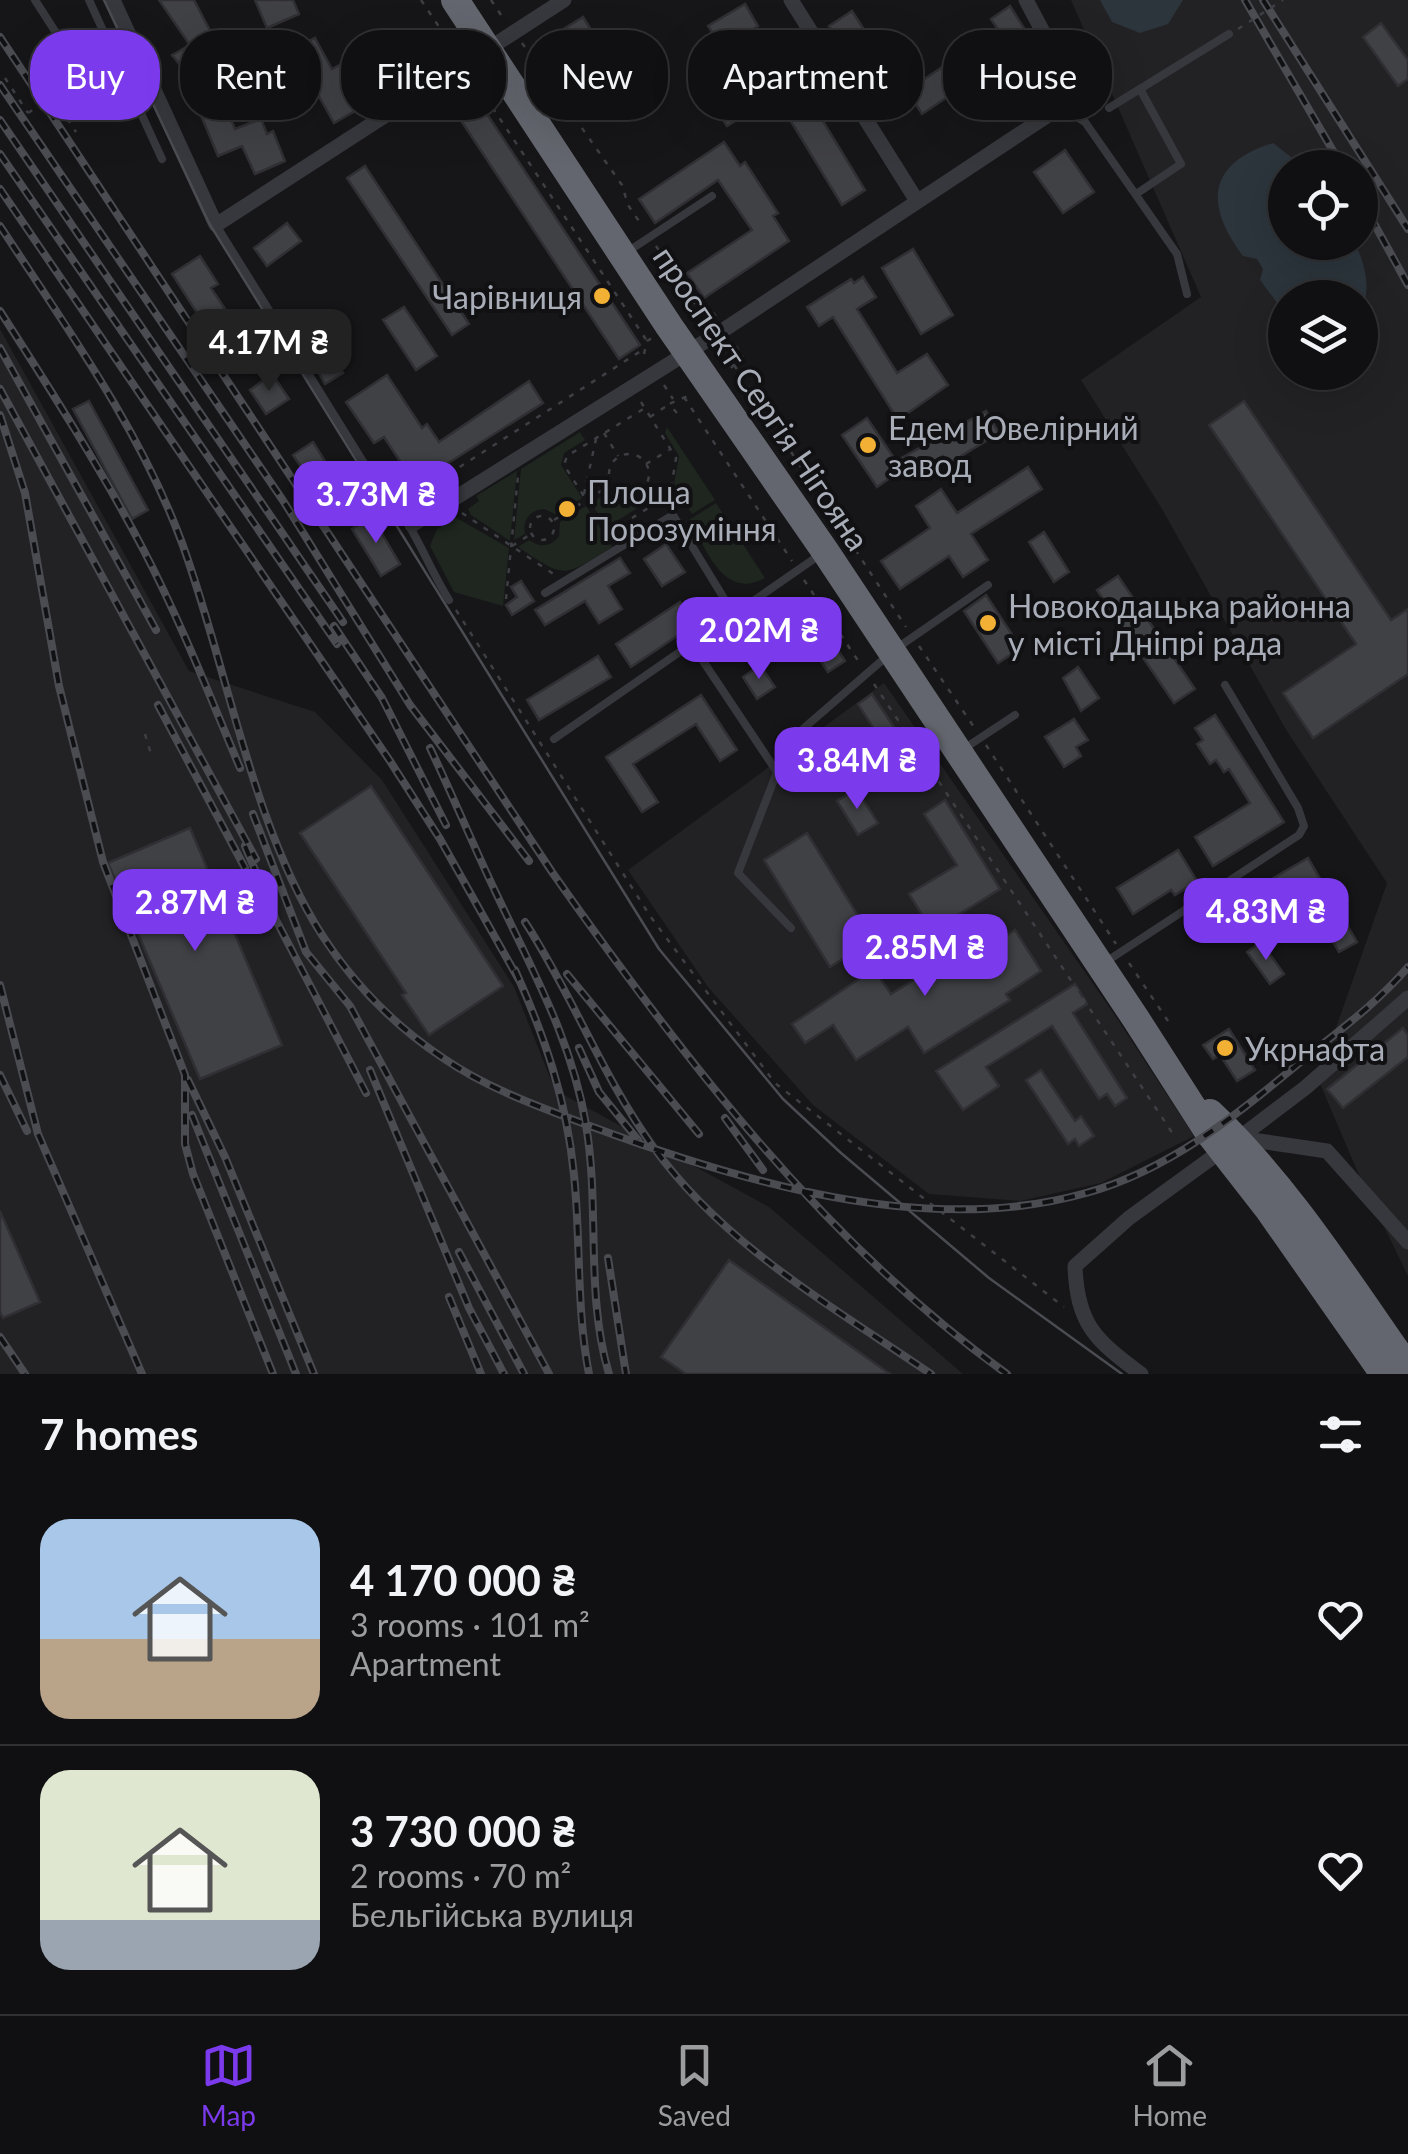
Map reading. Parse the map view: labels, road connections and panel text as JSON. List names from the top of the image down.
{
  "streets": {
    "highway": ["проспект Сергія Нігояна"]
  },
  "places": [
    "Чарівниця",
    "Едем Ювелірний завод",
    "Площа Порозуміння",
    "Новокодацька районна у місті Дніпрі рада",
    "Укрнафта"
  ],
  "page": {
    "chip": [
      "Buy",
      "Rent",
      "Filters",
      "New",
      "Apartment",
      "House"
    ],
    "price": [
      "4.17M ₴",
      "3.73M ₴",
      "2.02M ₴",
      "3.84M ₴",
      "2.87M ₴",
      "4.83M ₴",
      "2.85M ₴"
    ],
    "heading": "7 homes",
    "list": [
      {
        "name": "4 170 000 ₴",
        "note": "3 rooms · 101 m² · Apartment"
      },
      {
        "name": "3 730 000 ₴",
        "note": "2 rooms · 70 m² · Бельгійська вулиця"
      }
    ],
    "tabs": ["Map", "Saved", "Home"]
  }
}
